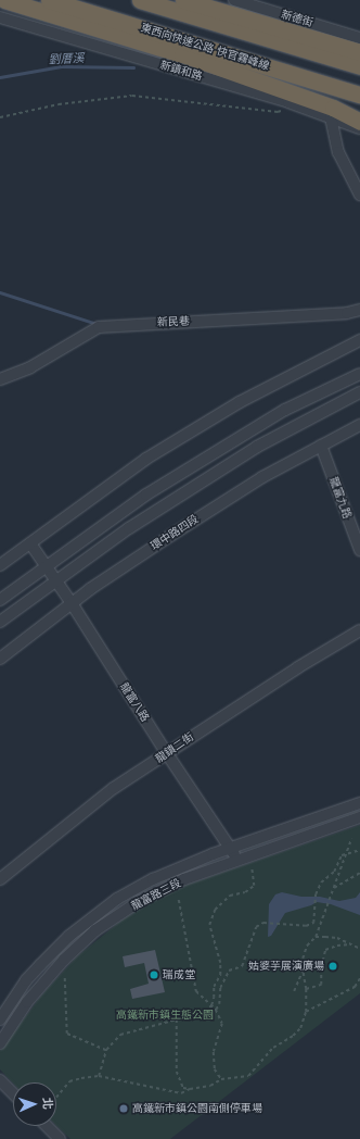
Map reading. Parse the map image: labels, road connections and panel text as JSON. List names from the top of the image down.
{
  "streets": {
    "highway": ["東西向快速公路 快官霧峰線"],
    "street": [
      "新德街",
      "新鎮和路",
      "新民巷",
      "龍富九路",
      "環中路四段",
      "龍富八路",
      "龍鎮二街",
      "龍富路三段"
    ]
  },
  "crossings": [
    ["龍富九路", "環中路四段"],
    ["環中路四段", "龍富八路"],
    ["龍富八路", "龍鎮二街"],
    ["龍富八路", "龍富路三段"]
  ],
  "water": ["劉厝溪"],
  "parks": ["高鐵新市鎮生態公園"],
  "places": ["姑婆芋展演廣場", "瑞成堂", "高鐵新市鎮公園南側停車場"],
  "north": "right"
}
